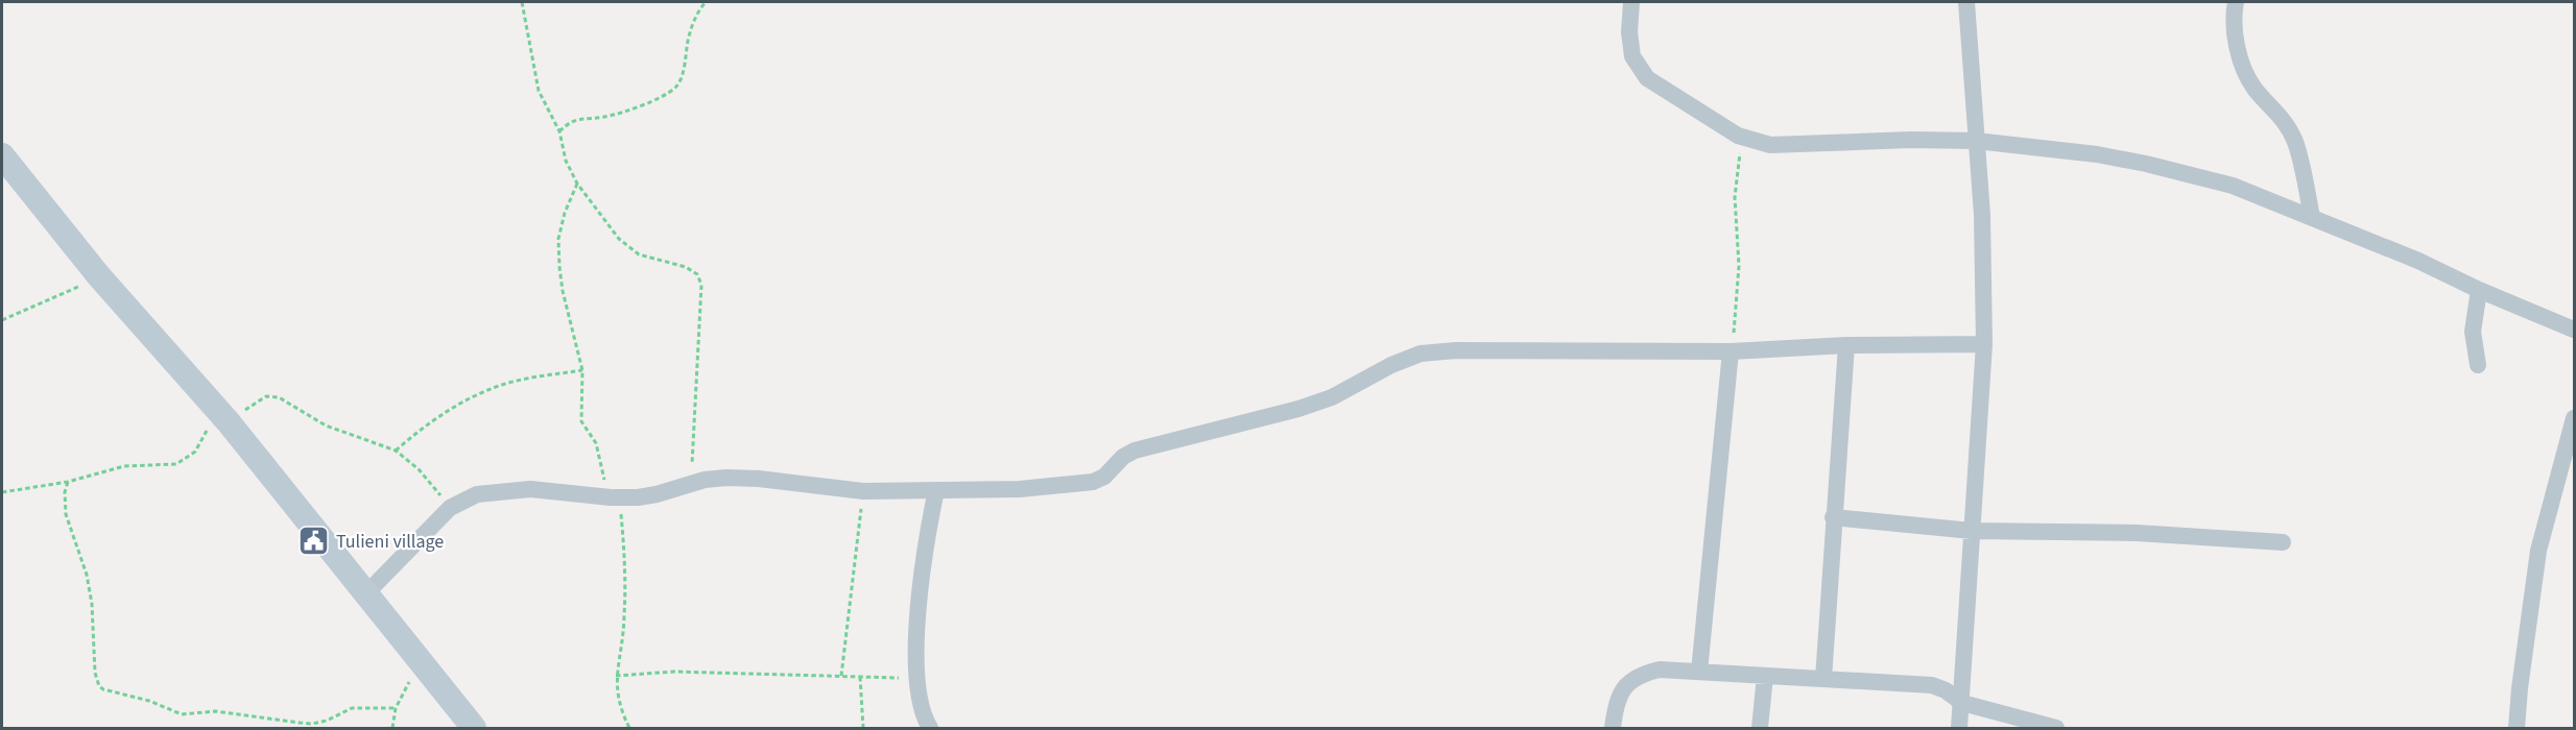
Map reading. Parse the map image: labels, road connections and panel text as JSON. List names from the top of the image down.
{
  "places": {
    "public building": ["Tulieni village"]
  }
}
